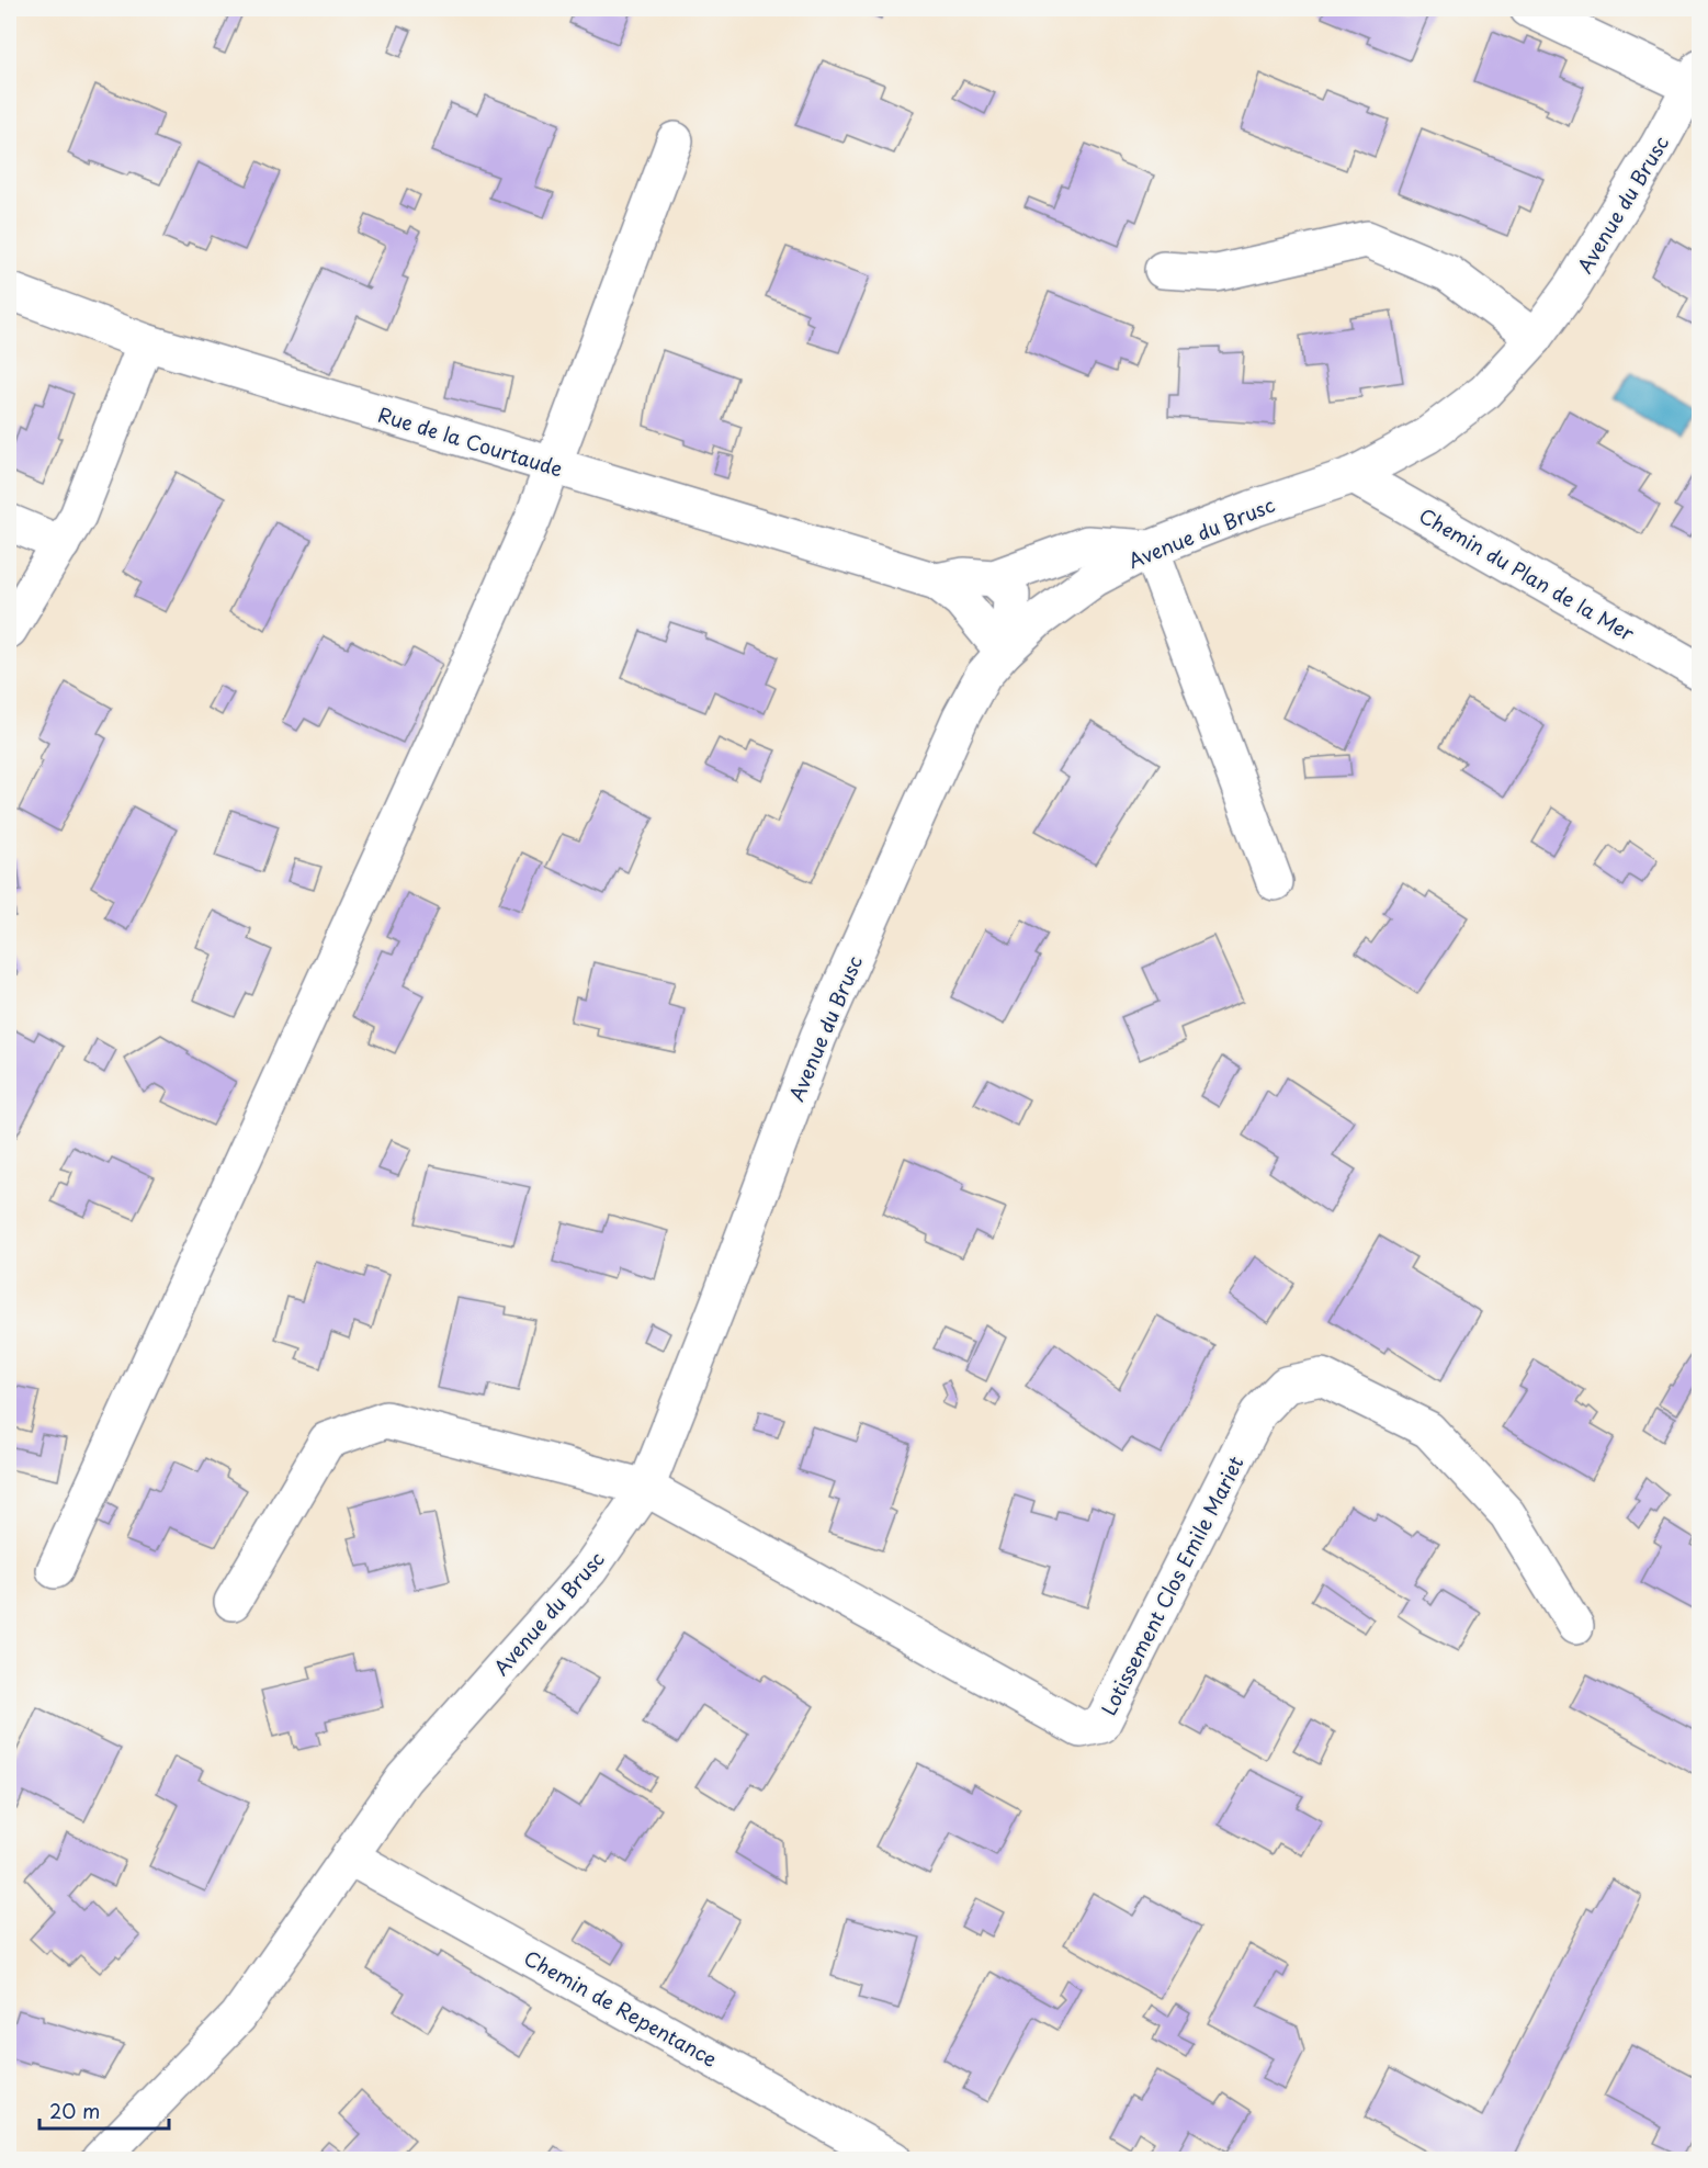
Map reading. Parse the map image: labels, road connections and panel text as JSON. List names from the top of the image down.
{
  "streets": {
    "street": [
      "Avenue du Brusc",
      "Rue de la Courtaude",
      "Chemin du Plan de la Mer",
      "Lotissement Clos Emile Mariet",
      "Chemin de Repentance"
    ]
  },
  "crossings": [
    ["Avenue du Brusc", "Rue de la Courtaude"],
    ["Avenue du Brusc", "Chemin du Plan de la Mer"],
    ["Avenue du Brusc", "Lotissement Clos Emile Mariet"],
    ["Avenue du Brusc", "Chemin de Repentance"]
  ],
  "scale_bar": "20 m"
}
